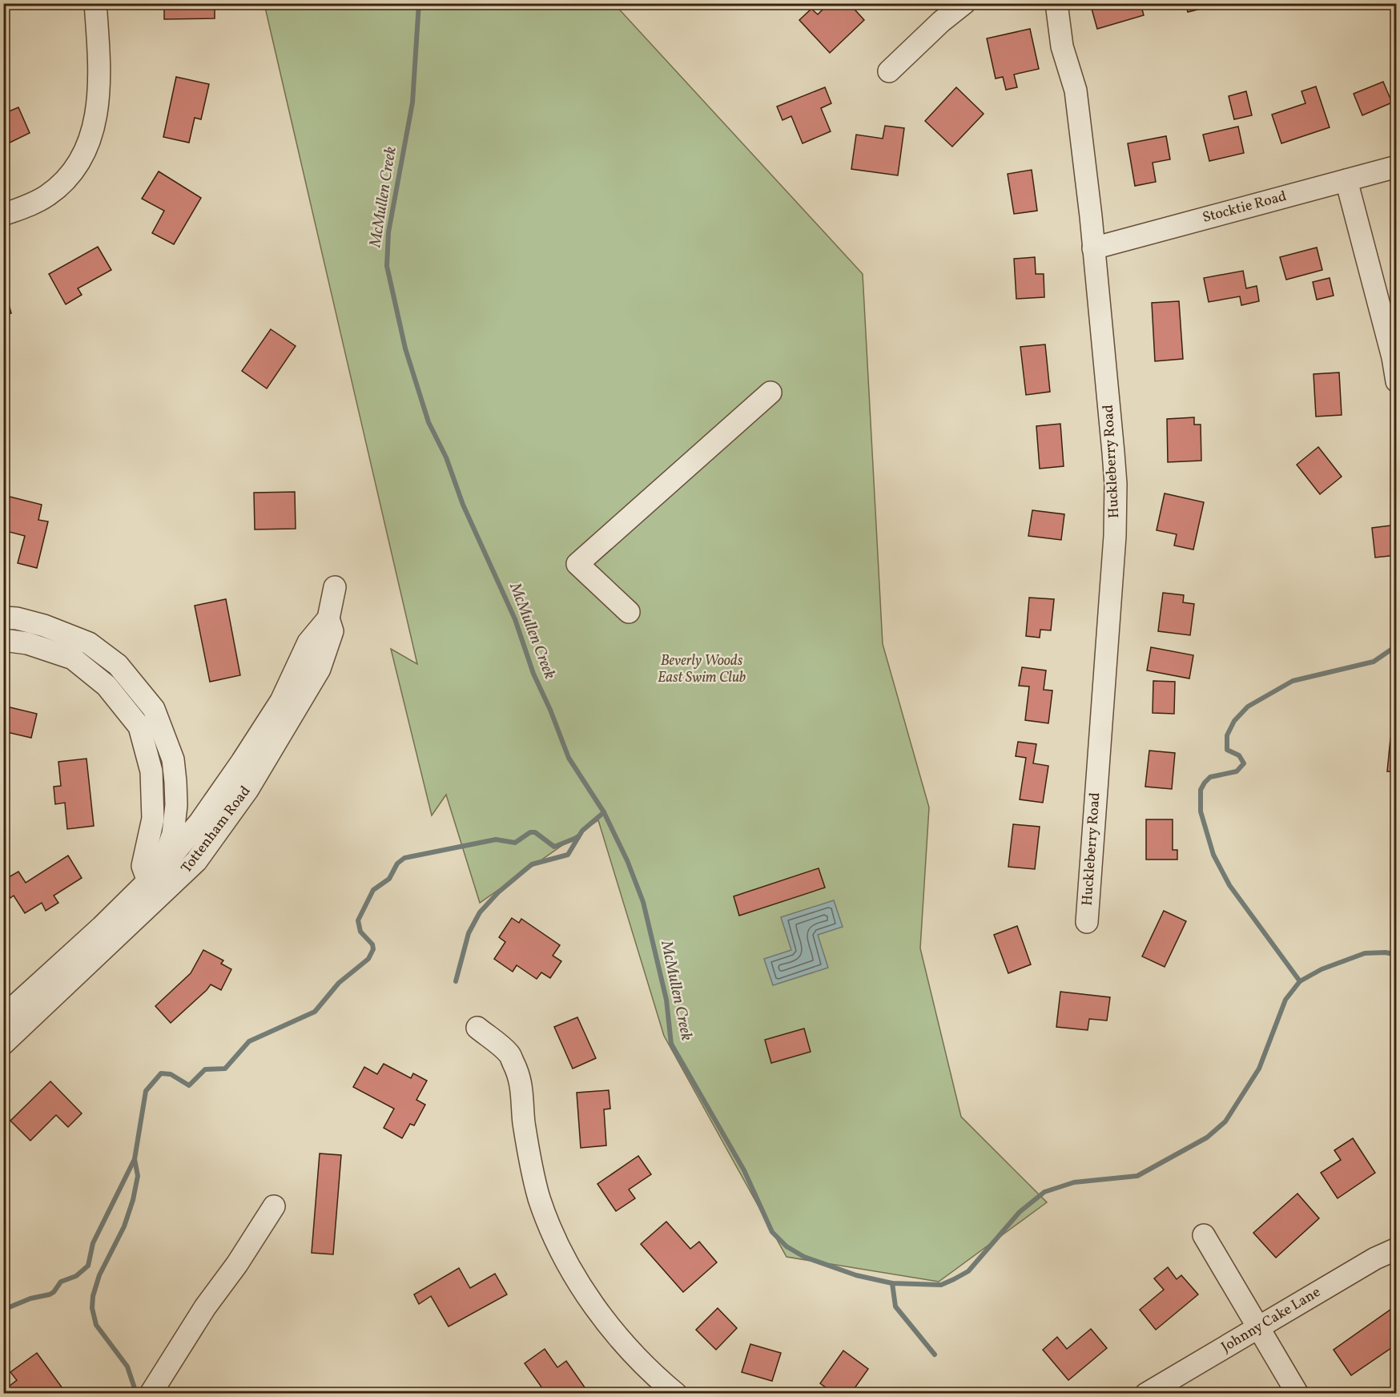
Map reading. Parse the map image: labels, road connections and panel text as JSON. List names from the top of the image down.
{
  "streets": {
    "street": [
      "Stocktie Road",
      "Huckleberry Road",
      "Tottenham Road",
      "Johnny Cake Lane"
    ]
  },
  "crossings": [
    ["Stocktie Road", "Huckleberry Road"]
  ],
  "water": ["McMullen Creek"],
  "parks": ["Beverly Woods East Swim Club"]
}
